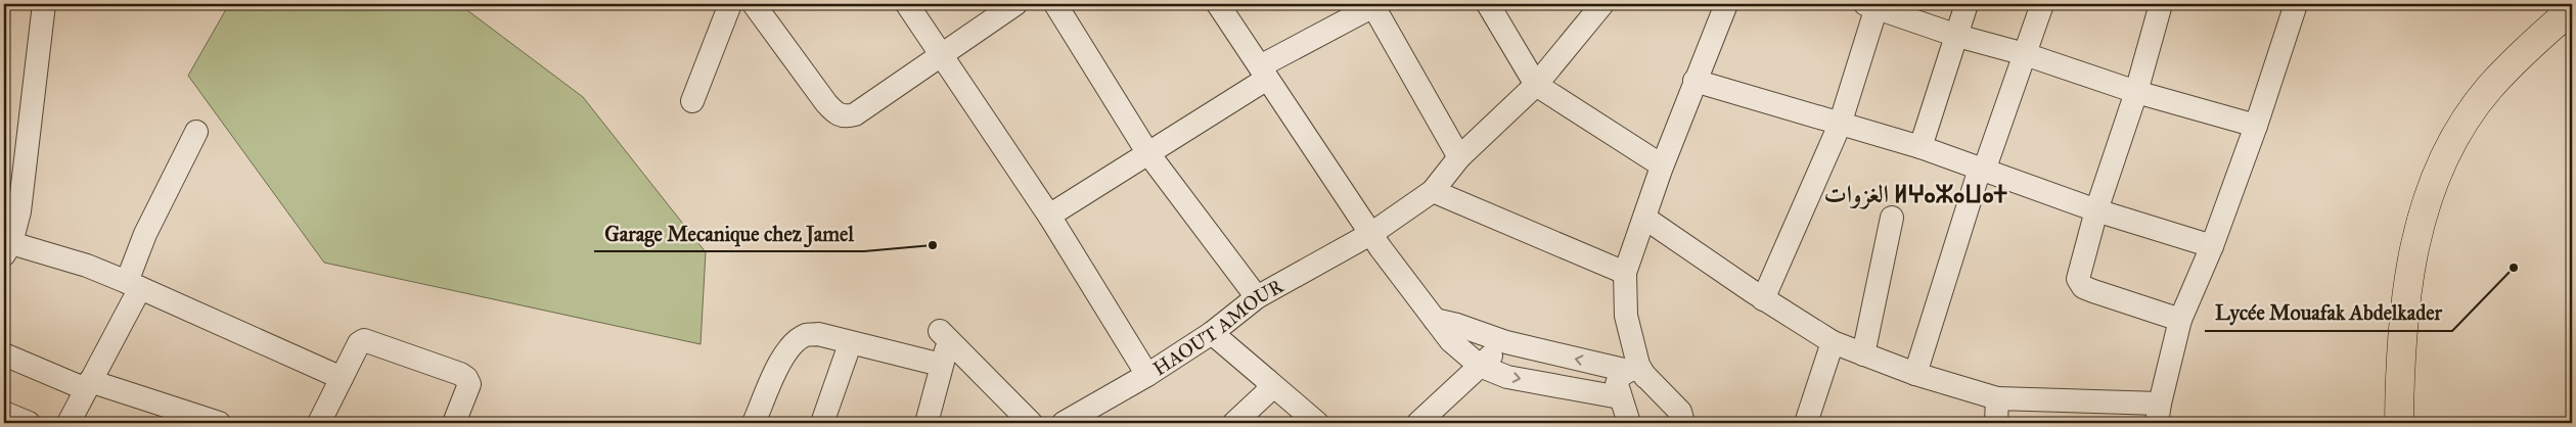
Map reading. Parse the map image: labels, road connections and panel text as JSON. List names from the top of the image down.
{
  "streets": {
    "street": ["HAOUT AMOUR"]
  },
  "districts": ["الغزوات ⵍⵖⴰⵣⴰⵡⴰⵜ"],
  "places": ["Garage Mecanique chez Jamel", "Lycée Mouafak Abdelkader"]
}
